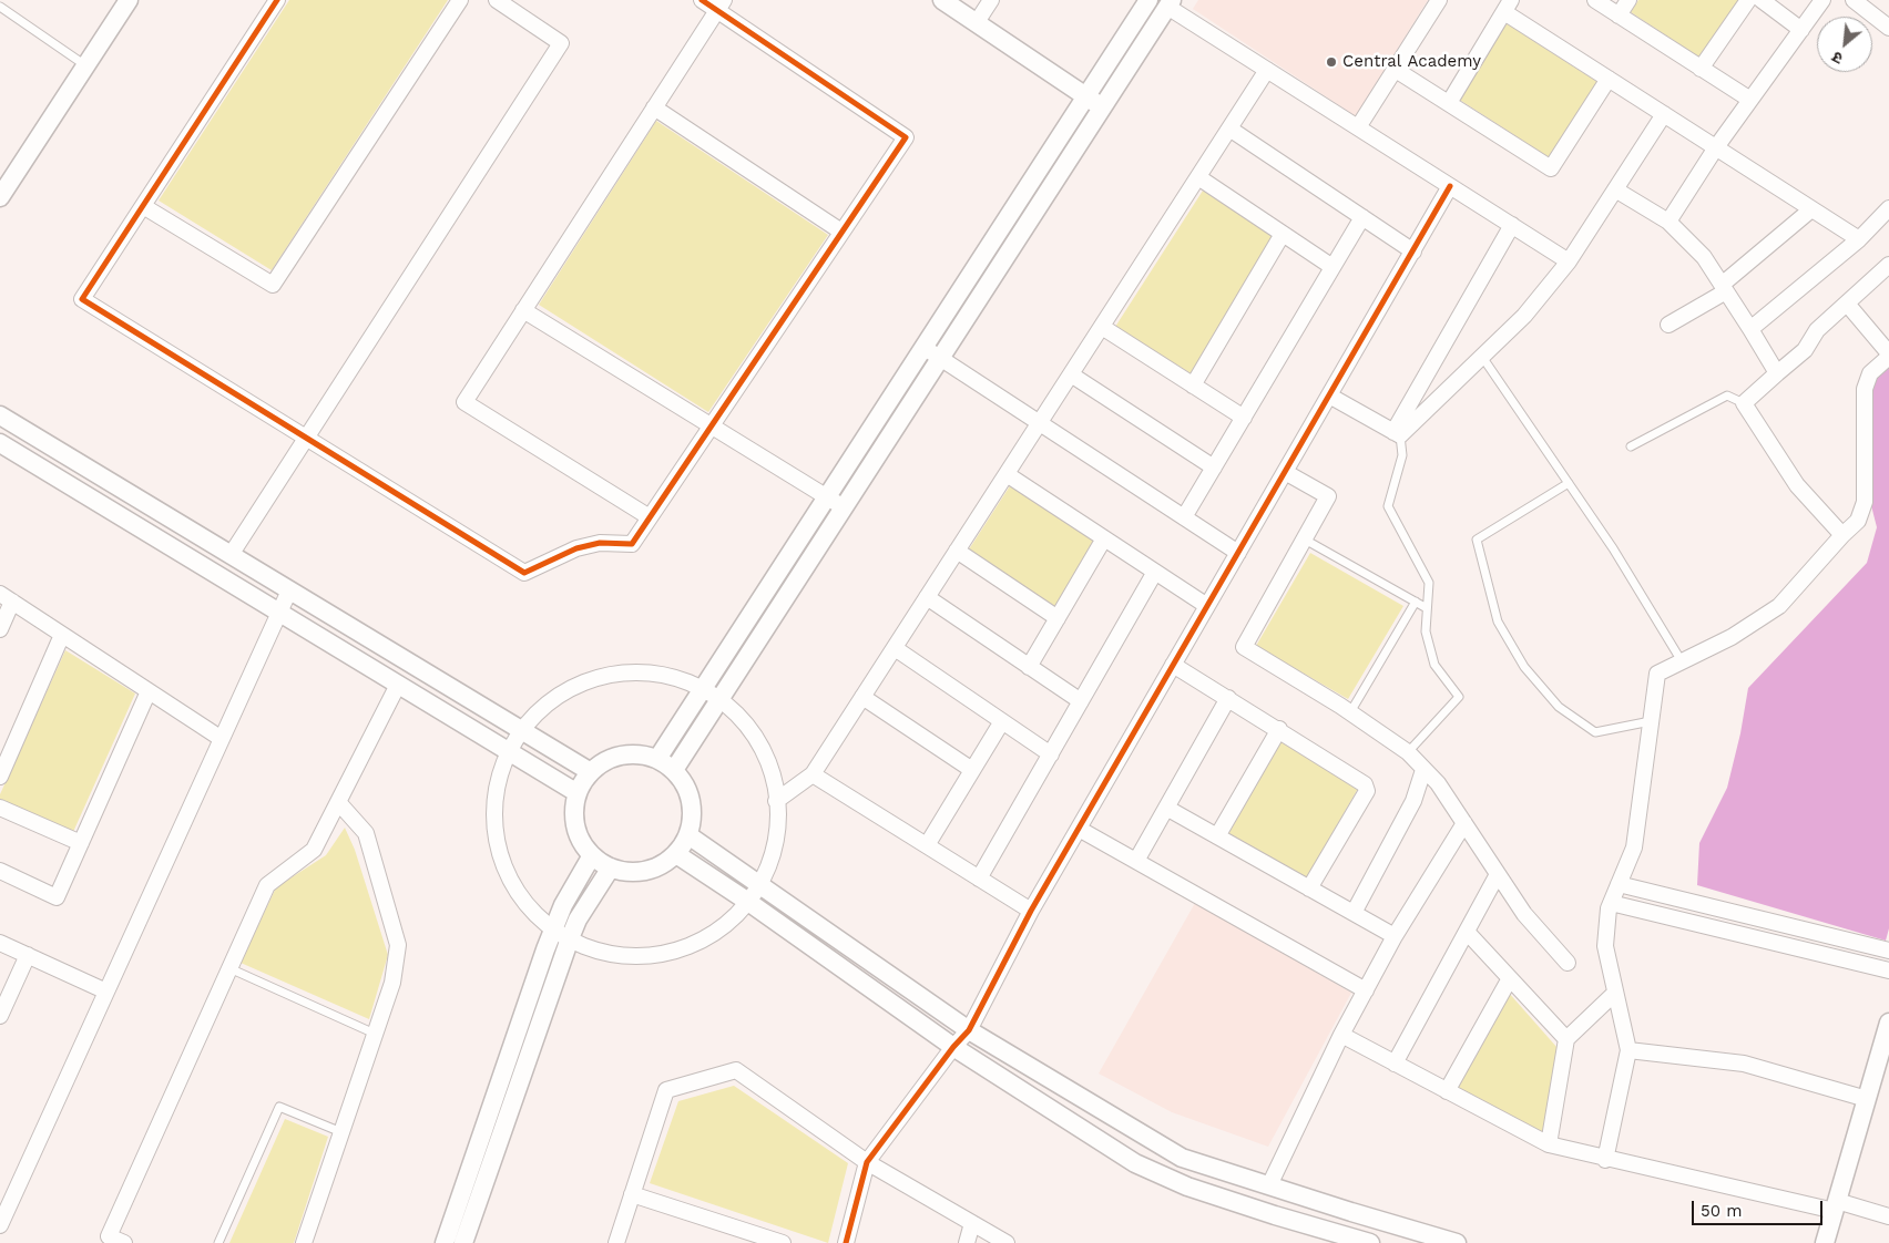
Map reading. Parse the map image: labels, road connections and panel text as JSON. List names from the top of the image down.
{
  "places": ["Central Academy"],
  "scale_bar": "50 m",
  "north": "bottom left"
}
